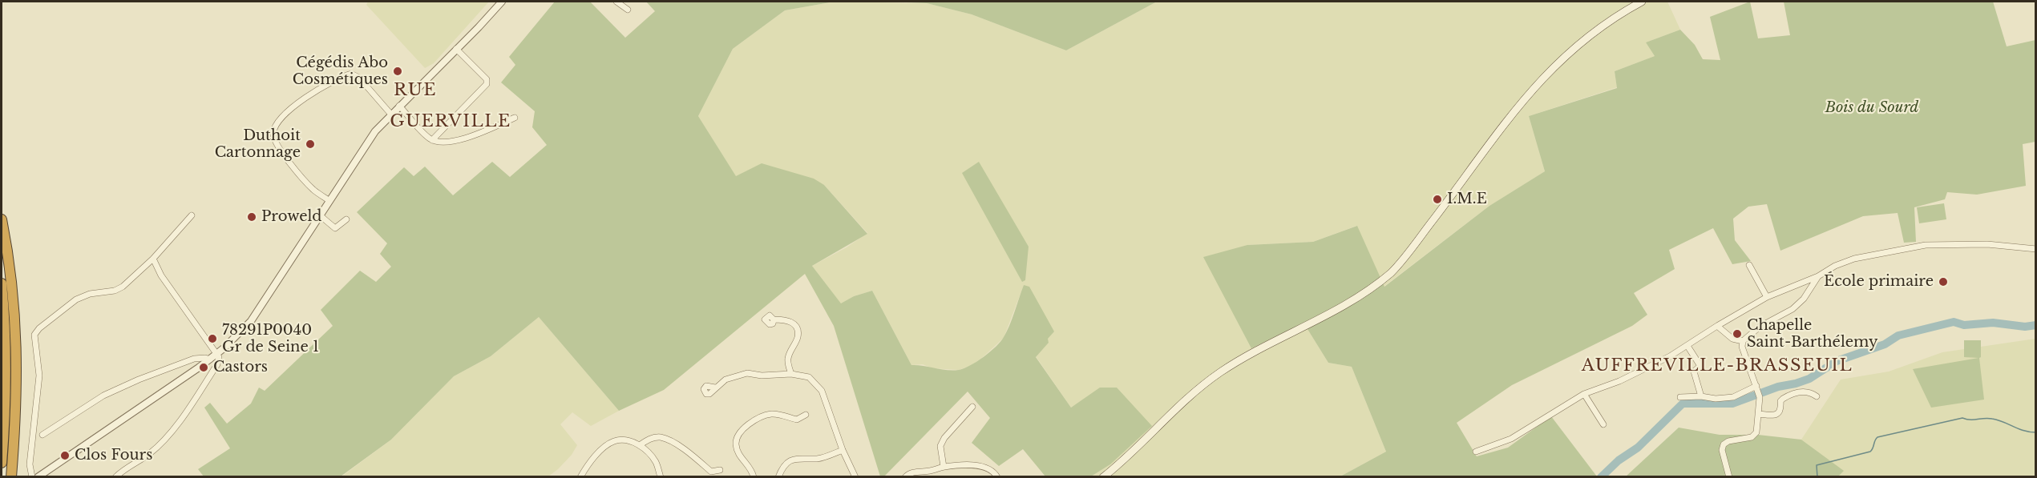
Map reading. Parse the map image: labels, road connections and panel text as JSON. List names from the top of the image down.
{
  "districts": ["RUE", "GUERVILLE", "AUFFREVILLE-BRASSEUIL"],
  "parks": ["Bois du Sourd"],
  "places": [
    "Cégédis Abo Cosmétiques",
    "Duthoit Cartonnage",
    "I.M.E",
    "Proweld",
    "École primaire",
    "Chapelle Saint-Barthélemy",
    "78291P0040 Gr de Seine 1",
    "Castors",
    "Clos Fours"
  ]
}
